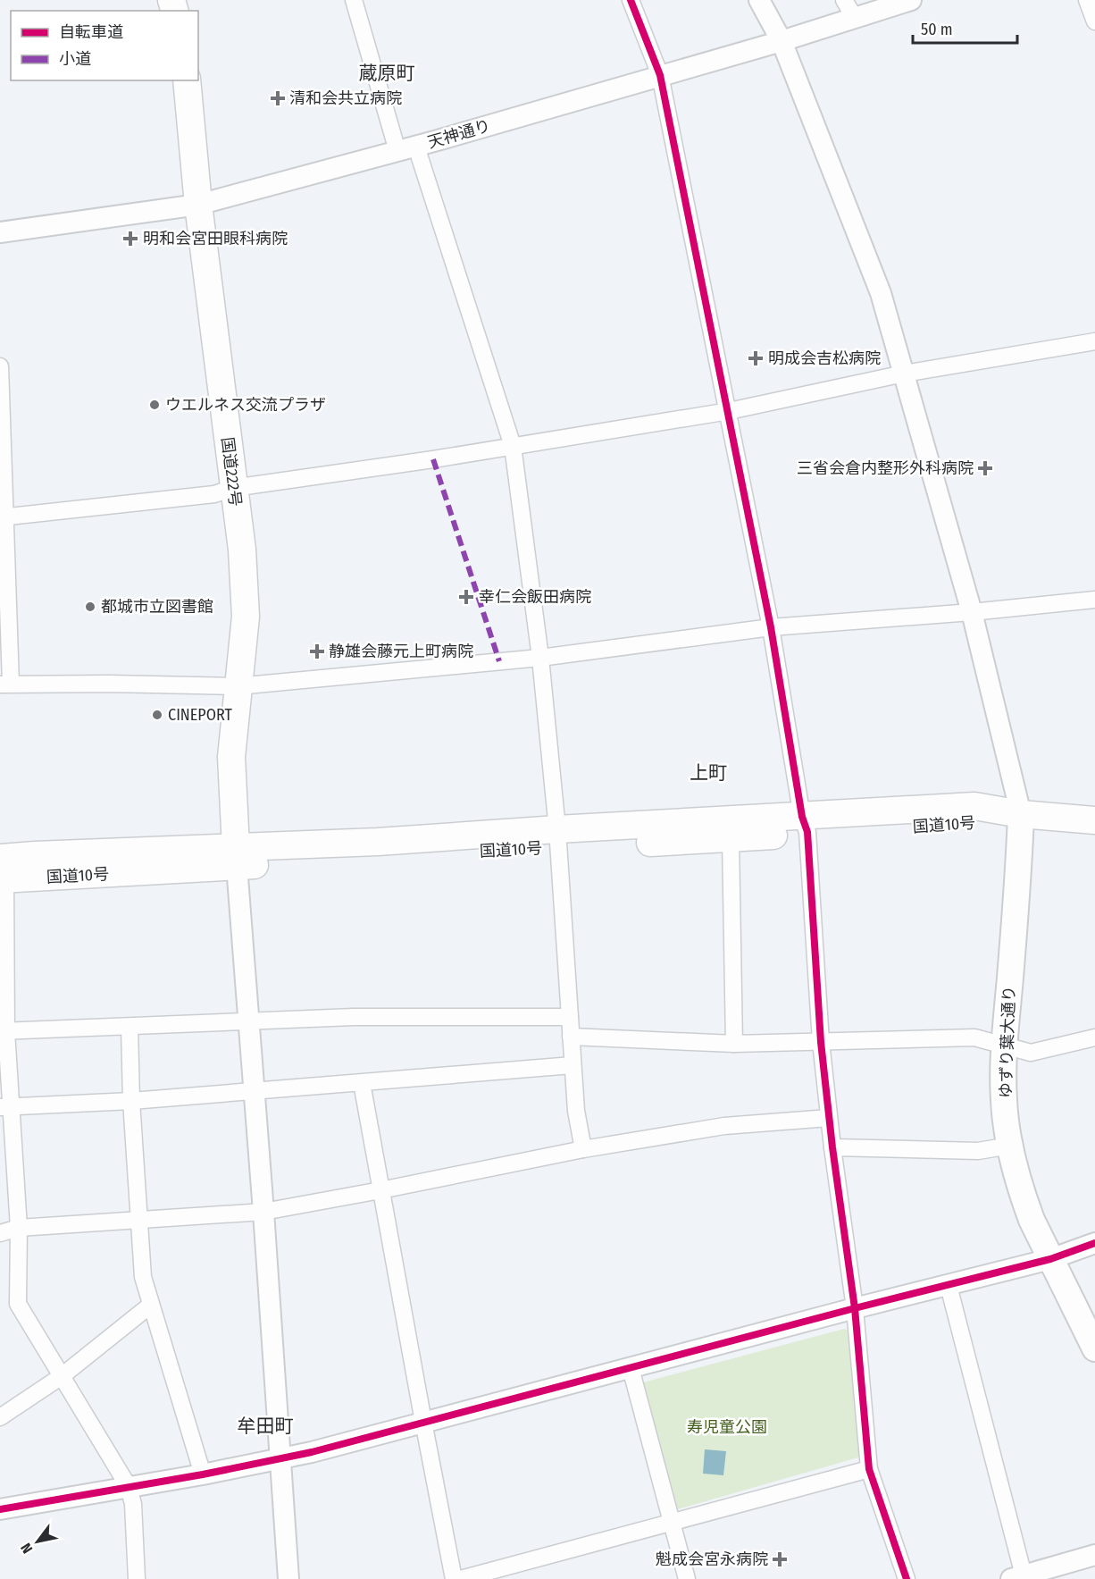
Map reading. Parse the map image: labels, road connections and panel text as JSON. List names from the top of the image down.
{
  "streets": {
    "highway": ["国道222号", "国道10号"],
    "main road": ["ゆずり葉大通り"],
    "street": ["天神通り"]
  },
  "crossings": [
    ["天神通り", "国道222号"],
    ["国道222号", "国道10号"],
    ["国道10号", "ゆずり葉大通り"]
  ],
  "districts": ["蔵原町", "上町", "牟田町"],
  "parks": ["寿児童公園"],
  "places": {
    "health": [
      "清和会共立病院",
      "明和会宮田眼科病院",
      "明成会吉松病院",
      "三省会倉内整形外科病院",
      "幸仁会飯田病院",
      "静雄会藤元上町病院",
      "魁成会宮永病院"
    ],
    "other": ["ウエルネス交流プラザ", "都城市立図書館", "CINEPORT"]
  },
  "legend": ["自転車道", "小道"],
  "scale_bar": "50 m",
  "north": "bottom left"
}
